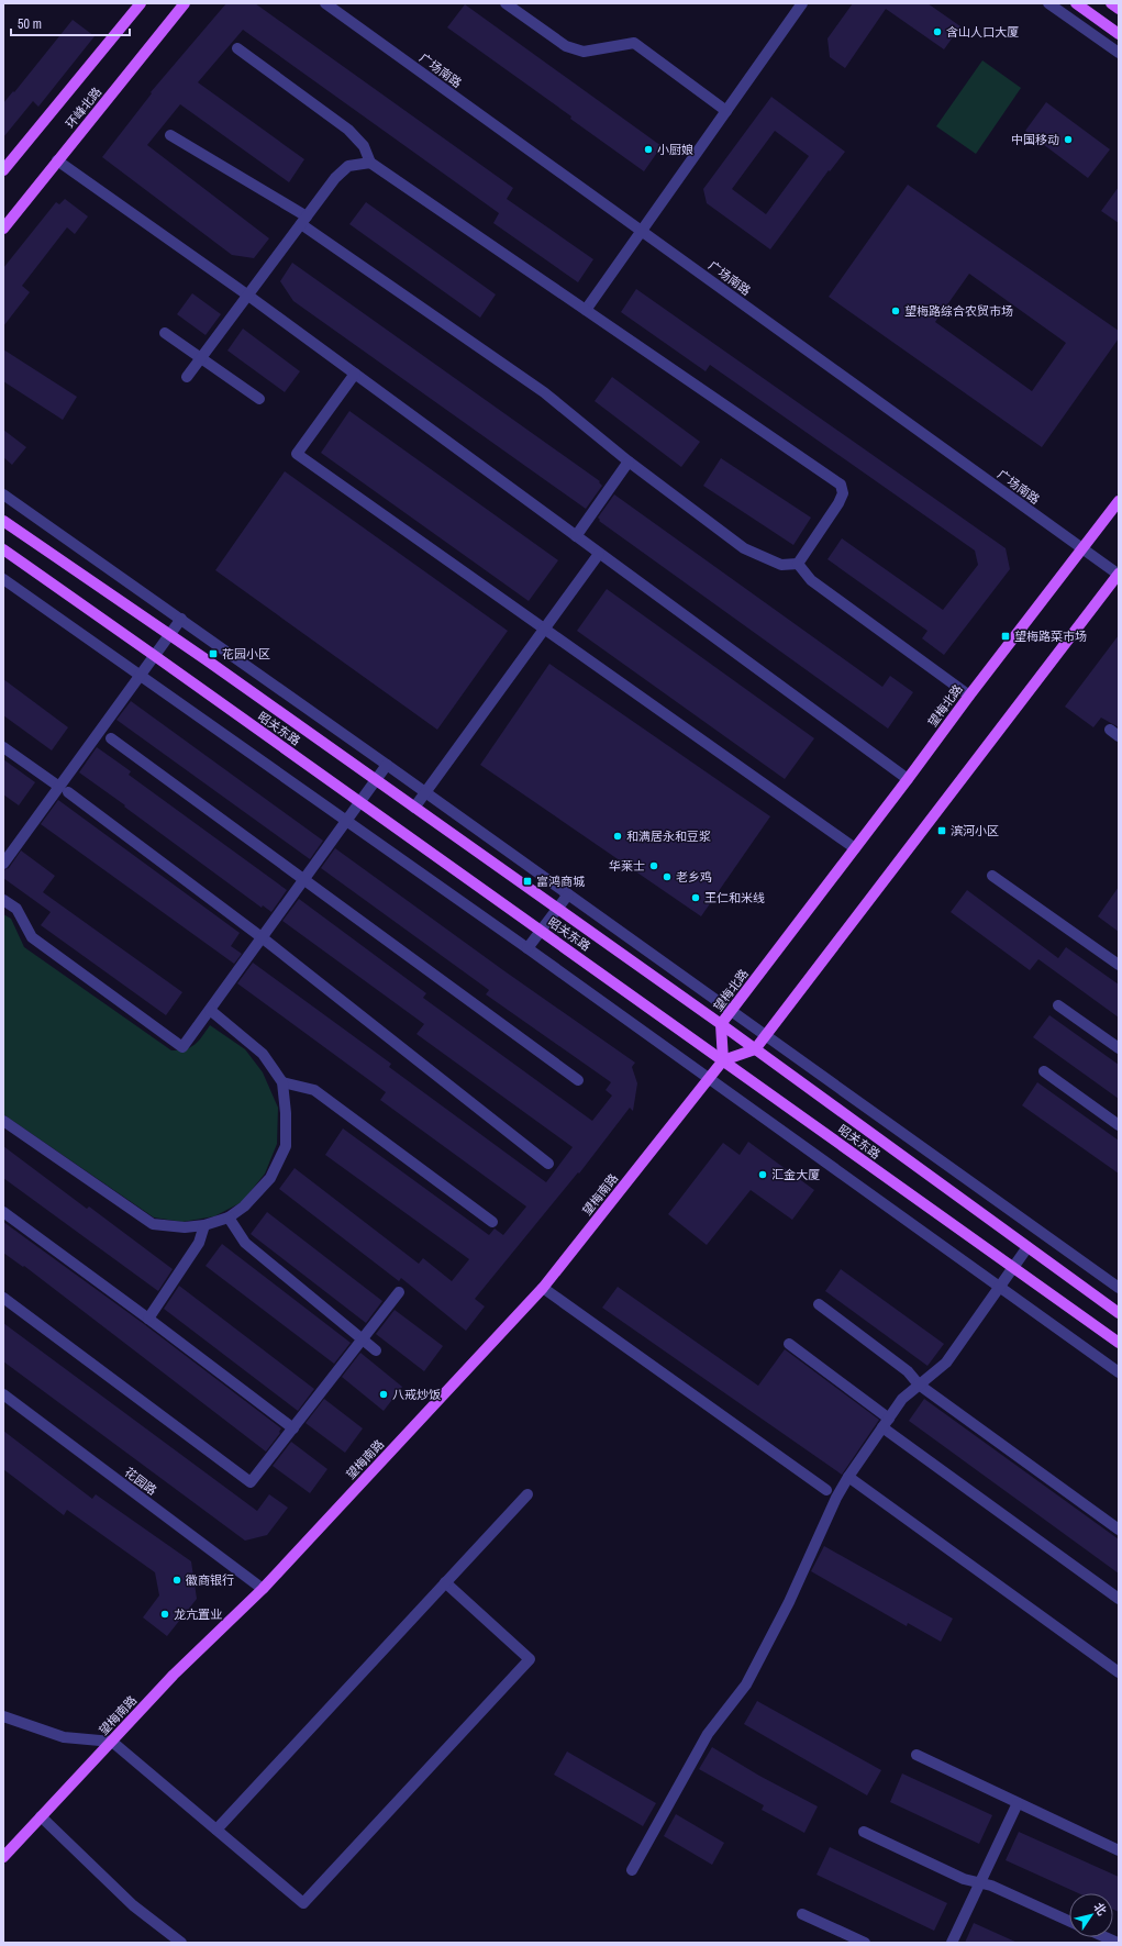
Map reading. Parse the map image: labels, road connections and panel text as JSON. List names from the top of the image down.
{
  "streets": {
    "main road": [
      "环峰北路",
      "望梅北路",
      "昭关东路",
      "望梅南路"
    ],
    "street": ["广场南路", "花园路"]
  },
  "crossings": [
    ["广场南路", "望梅北路"],
    ["望梅北路", "昭关东路"],
    ["望梅北路", "望梅南路"],
    ["昭关东路", "望梅南路"],
    ["望梅南路", "花园路"]
  ],
  "places": {
    "other": [
      "含山人口大厦",
      "中国移动",
      "小厨娘",
      "望梅路综合农贸市场",
      "和满居永和豆浆",
      "华莱士",
      "老乡鸡",
      "王仁和米线",
      "汇金大厦",
      "八戒炒饭",
      "徽商银行",
      "龙亢置业"
    ],
    "transit": [
      "望梅路菜市场",
      "花园小区",
      "滨河小区",
      "富鸿商城"
    ]
  },
  "scale_bar": "50 m",
  "north": "top right"
}
